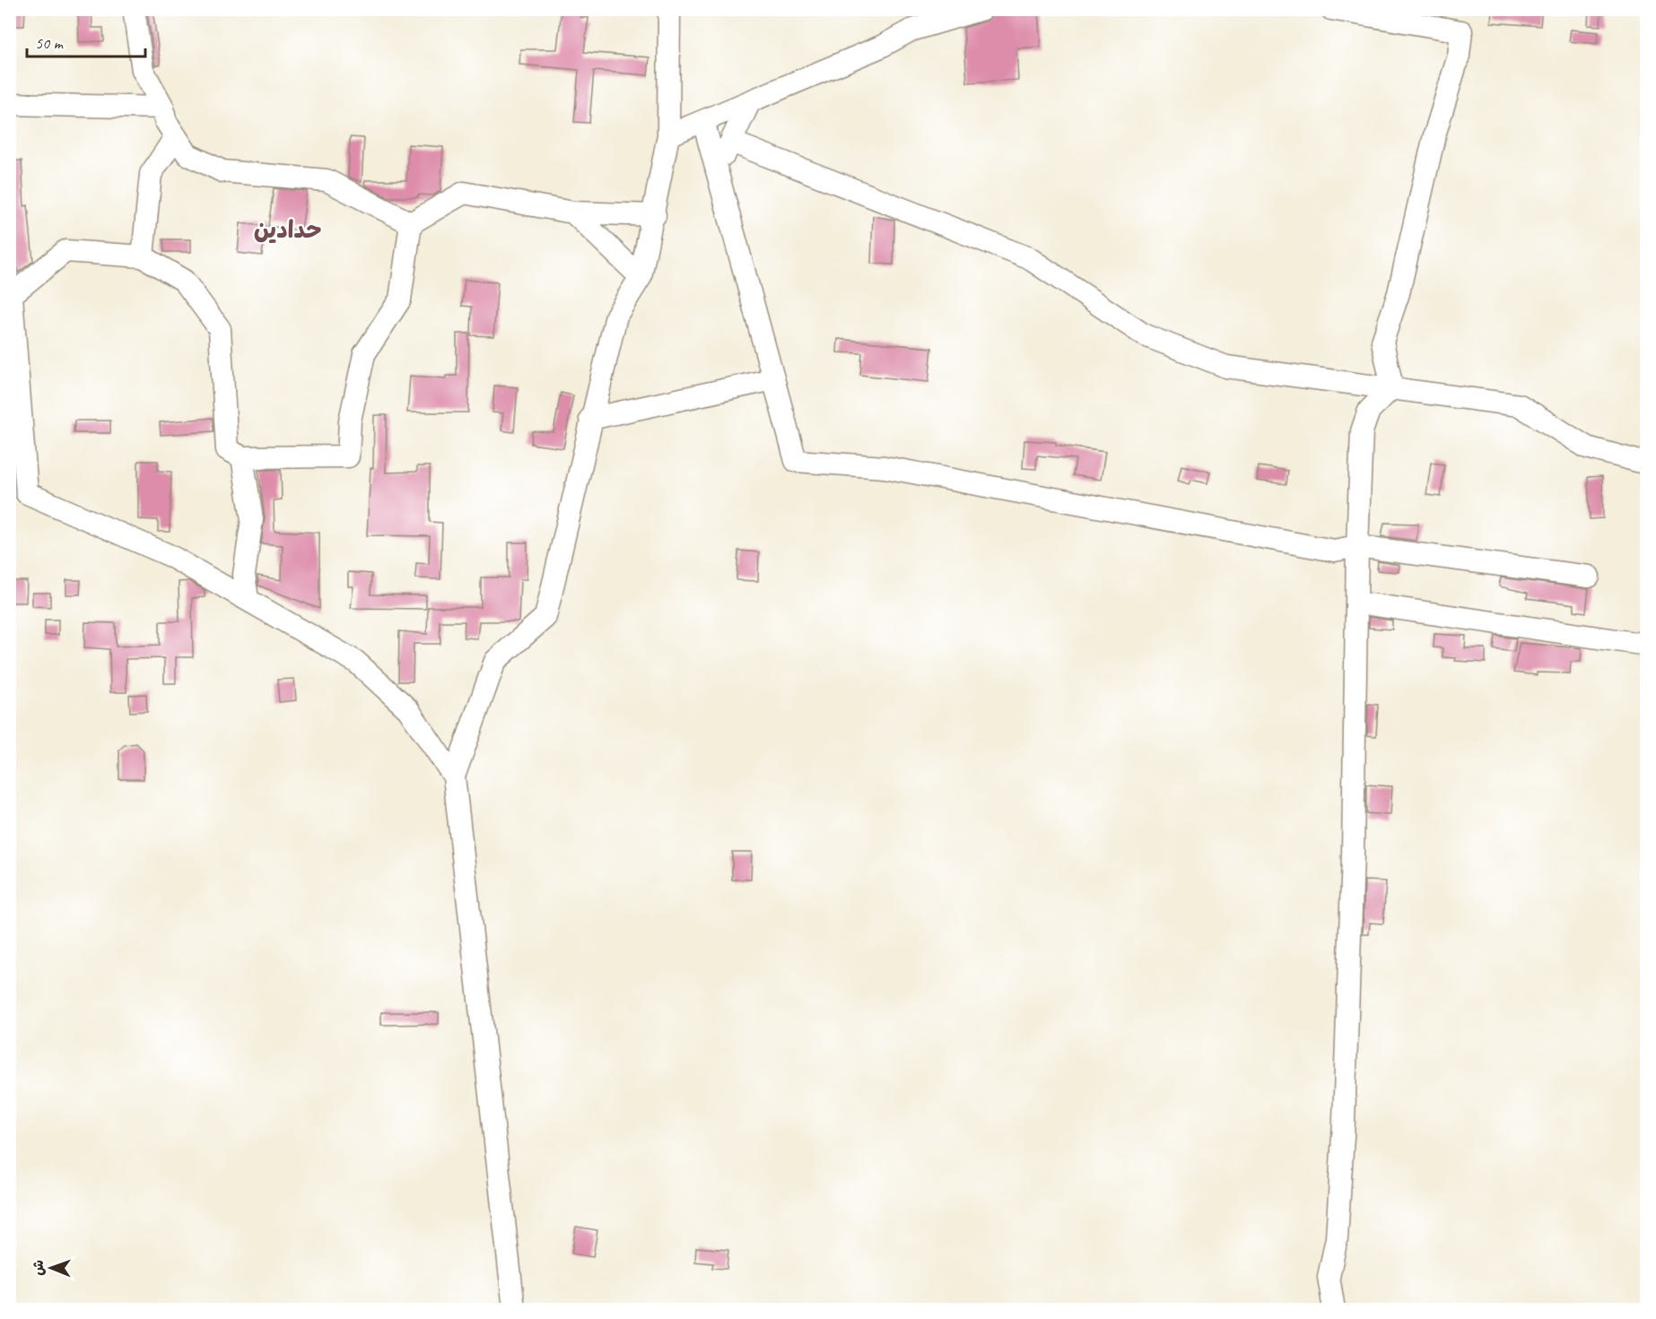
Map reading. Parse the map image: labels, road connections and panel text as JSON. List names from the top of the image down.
{
  "districts": ["حدادين"],
  "scale_bar": "50 m",
  "north": "left"
}
